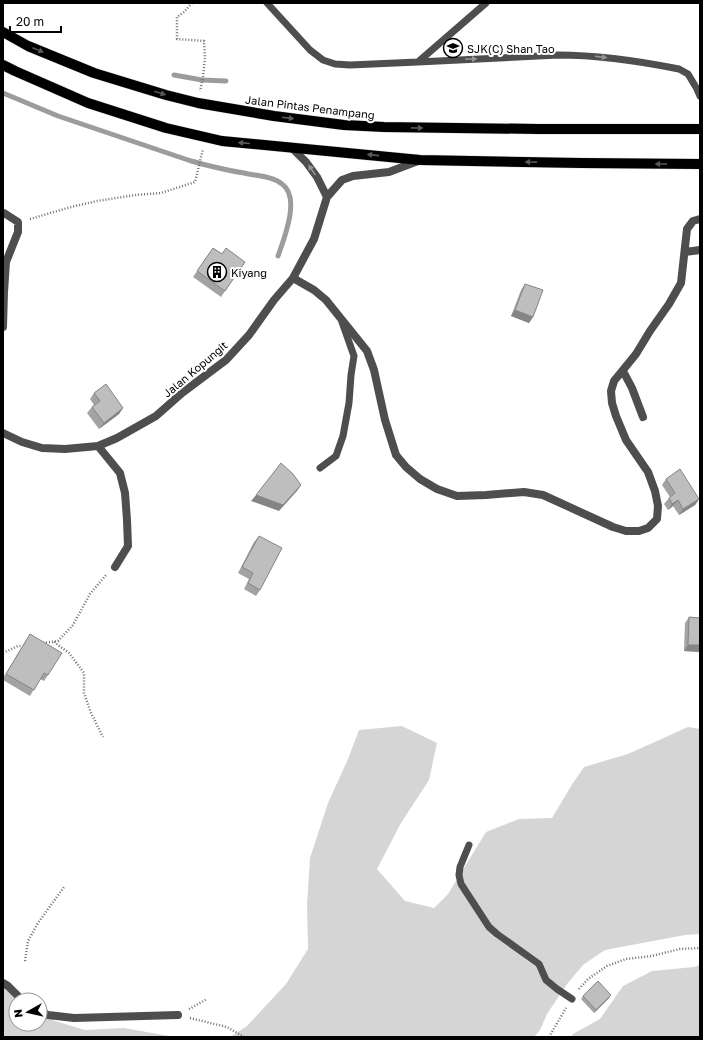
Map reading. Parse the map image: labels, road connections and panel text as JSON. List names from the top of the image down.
{
  "streets": {
    "main road": ["Jalan Pintas Penampang"],
    "street": ["Jalan Kopungit"]
  },
  "places": {
    "school or university": ["SJK(C) Shan Tao"],
    "building": ["Kiyang"]
  },
  "scale_bar": "20 m",
  "north": "left"
}
